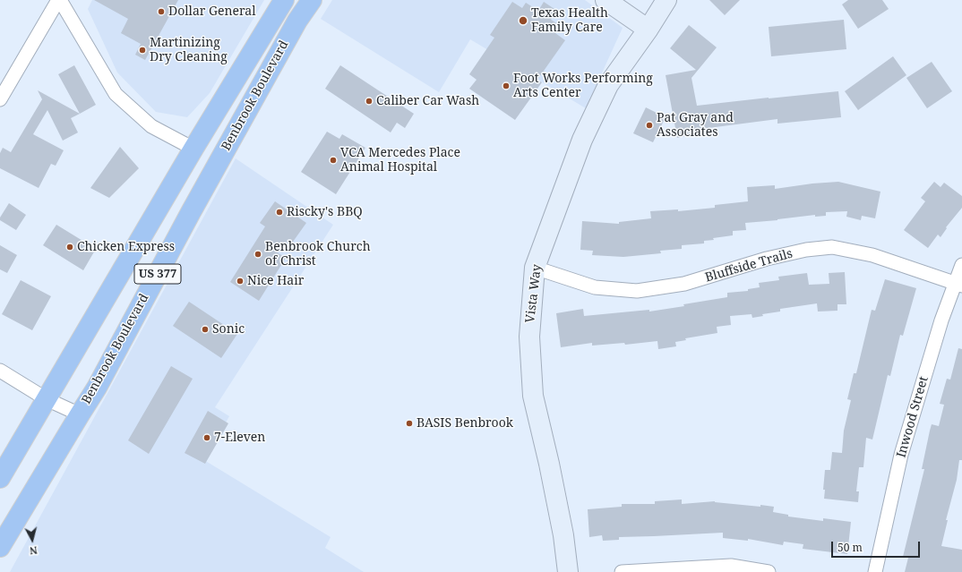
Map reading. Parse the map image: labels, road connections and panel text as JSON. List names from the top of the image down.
{
  "streets": {
    "highway": ["Benbrook Boulevard", "US 377"],
    "street": ["Bluffside Trails", "Vista Way", "Inwood Street"]
  },
  "crossings": [
    ["Bluffside Trails", "Vista Way"],
    ["Bluffside Trails", "Inwood Street"]
  ],
  "places": [
    "Dollar General",
    "Texas Health Family Care",
    "Martinizing Dry Cleaning",
    "Foot Works Performing Arts Center",
    "Caliber Car Wash",
    "Pat Gray and Associates",
    "VCA Mercedes Place Animal Hospital",
    "Riscky's BBQ",
    "Chicken Express",
    "Benbrook Church of Christ",
    "Nice Hair",
    "Sonic",
    "BASIS Benbrook",
    "7-Eleven"
  ],
  "scale_bar": "50 m",
  "north": "bottom"
}
